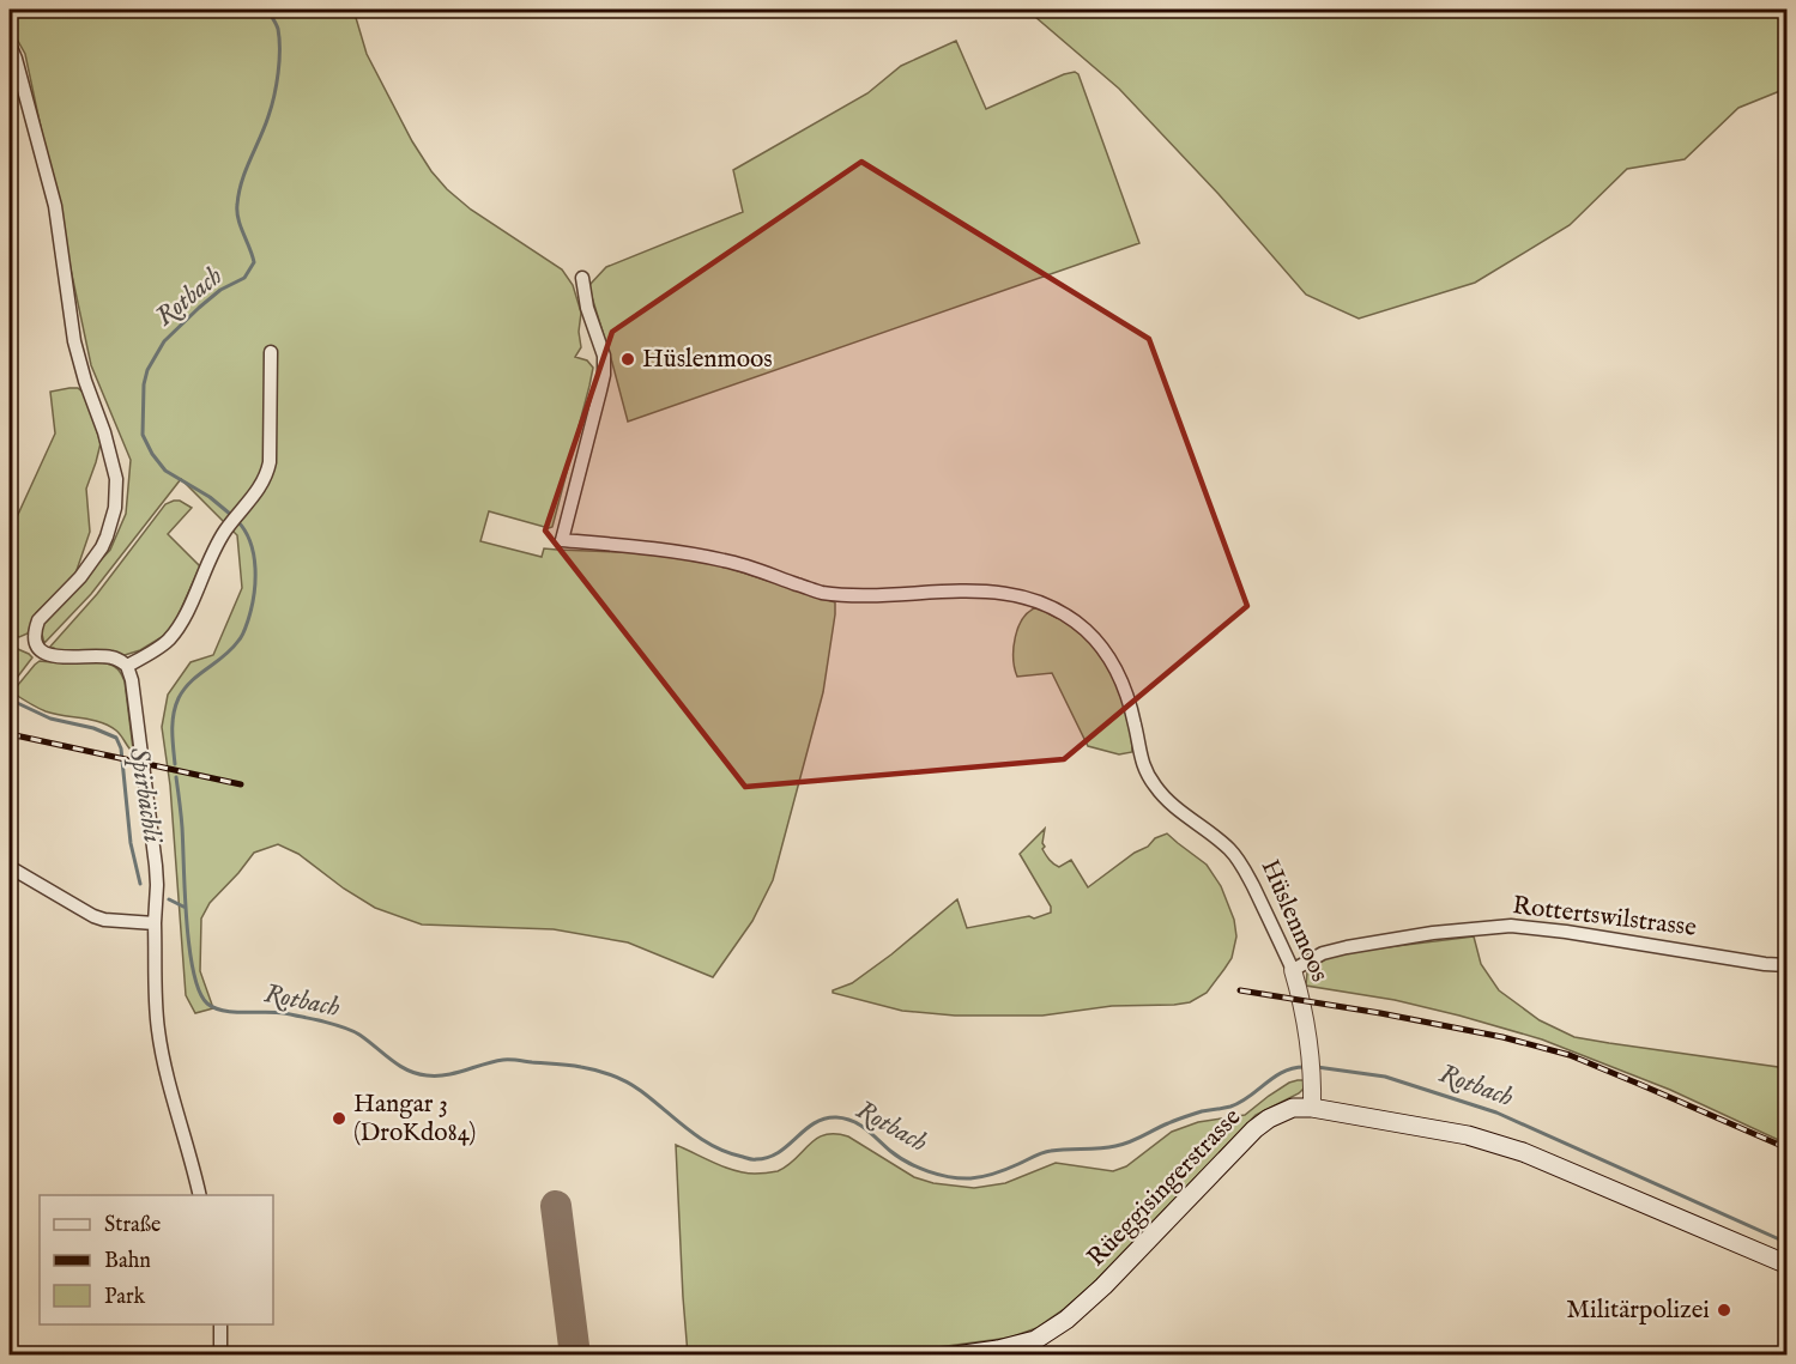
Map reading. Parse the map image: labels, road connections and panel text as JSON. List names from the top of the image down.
{
  "streets": {
    "main road": ["Rüeggisingerstrasse"],
    "street": ["Rottertswilstrasse", "Hüslenmoos"]
  },
  "crossings": [
    ["Rottertswilstrasse", "Hüslenmoos"],
    ["Hüslenmoos", "Rüeggisingerstrasse"]
  ],
  "water": ["Rotbach", "Spirbächli"],
  "places": ["Hüslenmoos", "Hangar 3 (DroKdo84)", "Militärpolizei"],
  "legend": ["Straße", "Bahn", "Park"]
}
